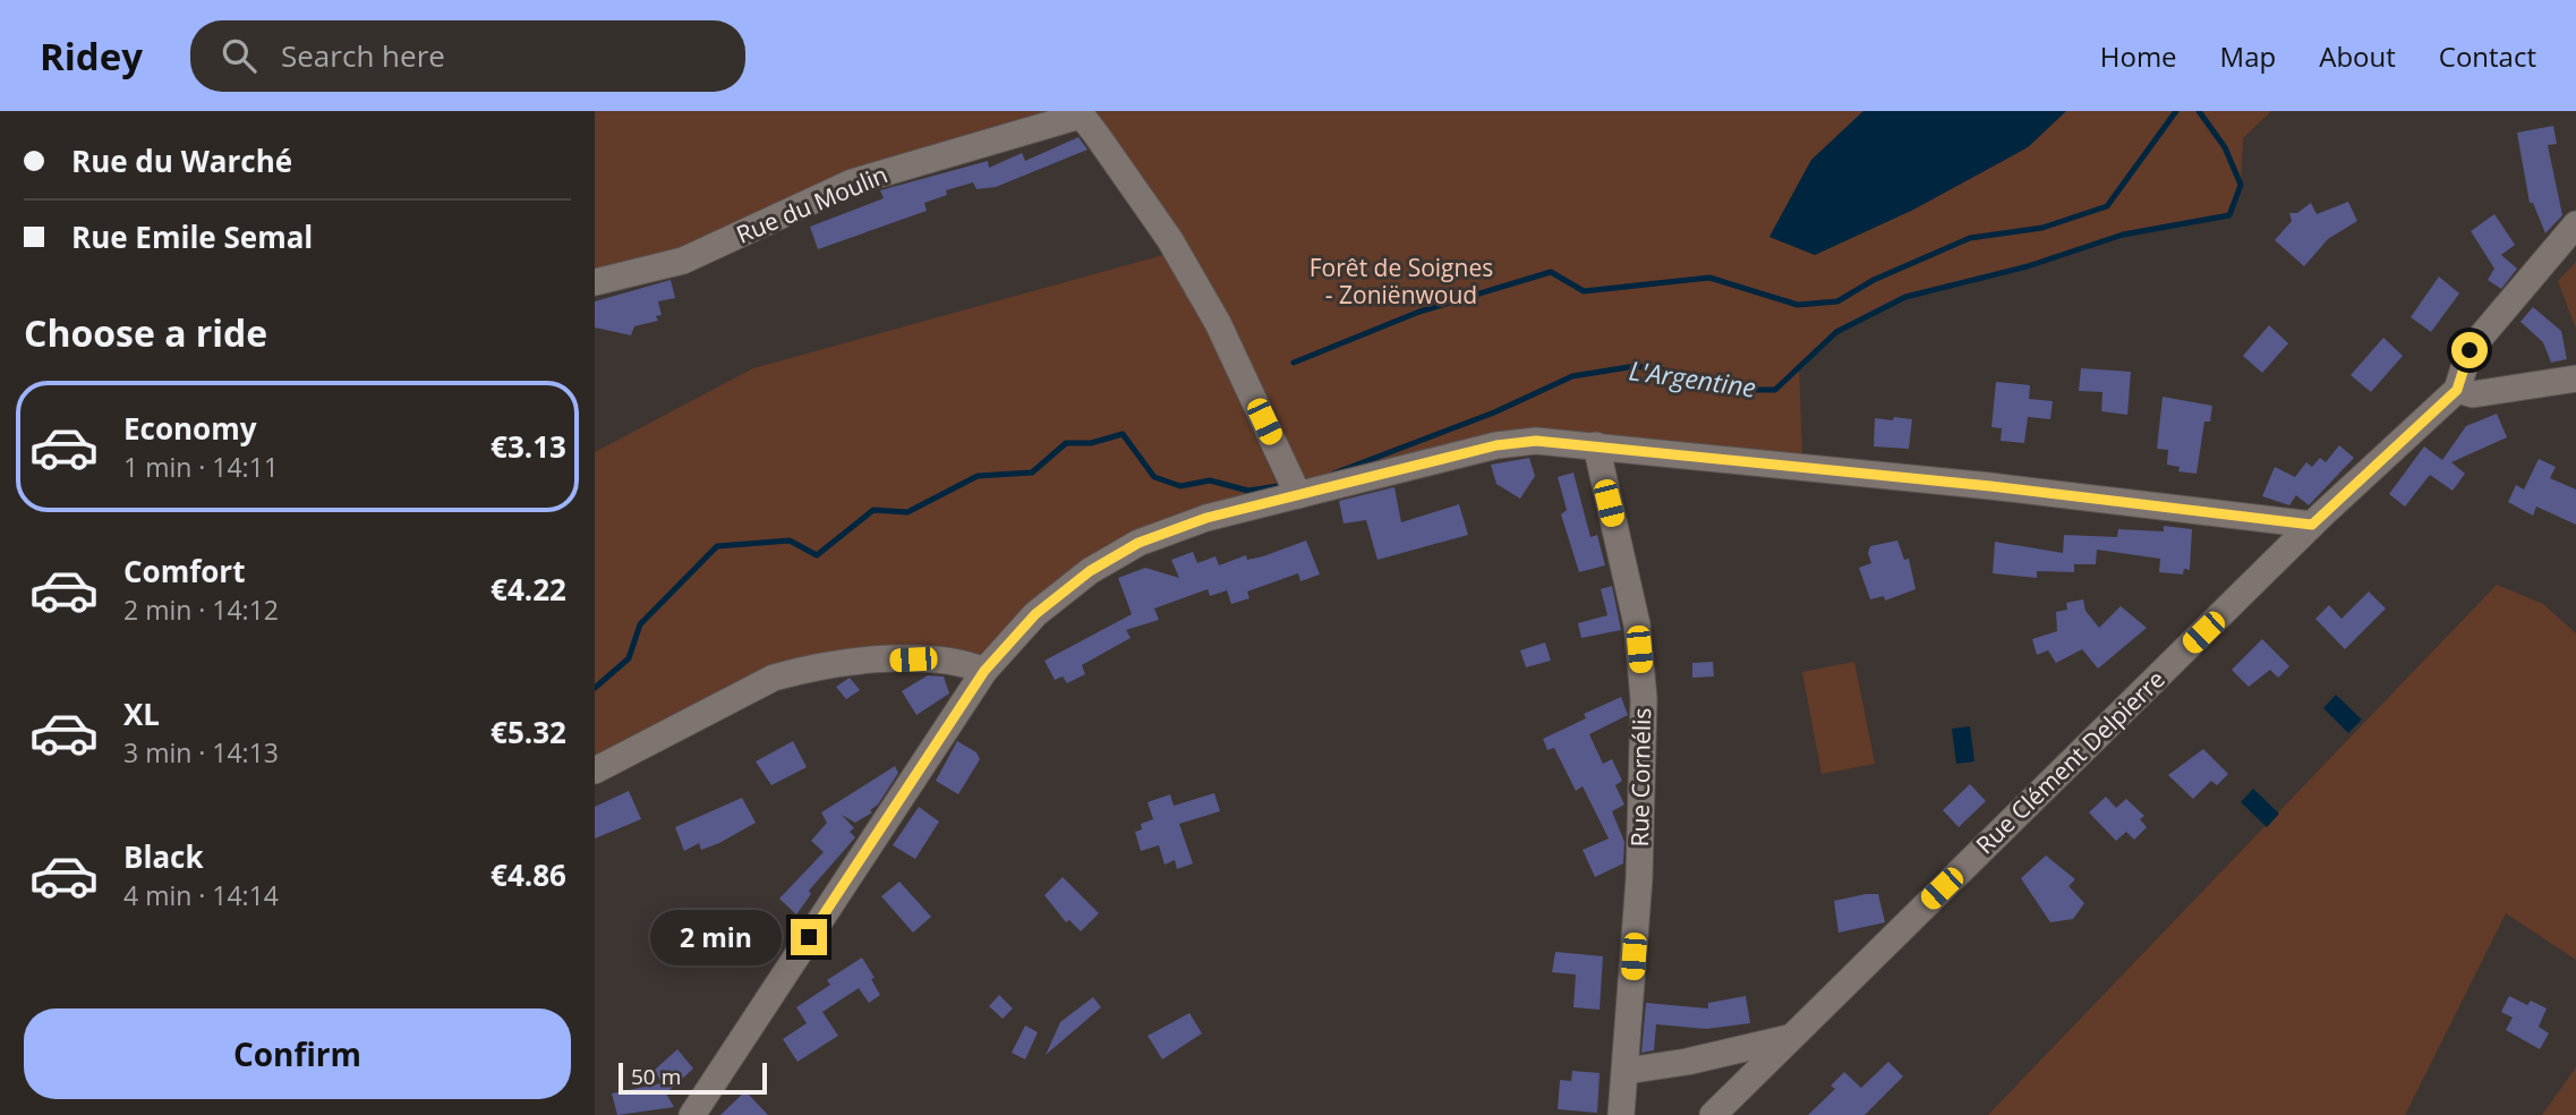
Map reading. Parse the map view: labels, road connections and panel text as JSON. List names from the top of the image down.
{
  "streets": {
    "street": ["Rue du Moulin", "Rue Clément Delpierre", "Rue Cornélis"]
  },
  "water": ["L'Argentine"],
  "parks": ["Forêt de Soignes - Zoniënwoud"],
  "scale_bar": "50 m",
  "page": {
    "header": "Ridey",
    "search": "Search here",
    "nav": [
      "Home",
      "Map",
      "About",
      "Contact"
    ],
    "banner": ["Rue du Warché", "Rue Emile Semal"],
    "heading": "Choose a ride",
    "list": [
      {
        "name": "Economy",
        "note": "1 min · 14:11",
        "value": "€3.13"
      },
      {
        "name": "Comfort",
        "note": "2 min · 14:12",
        "value": "€4.22"
      },
      {
        "name": "XL",
        "note": "3 min · 14:13",
        "value": "€5.32"
      },
      {
        "name": "Black",
        "note": "4 min · 14:14",
        "value": "€4.86"
      }
    ],
    "bubble": "2 min",
    "buttons": "Confirm",
    "scale": "50 m"
  }
}
